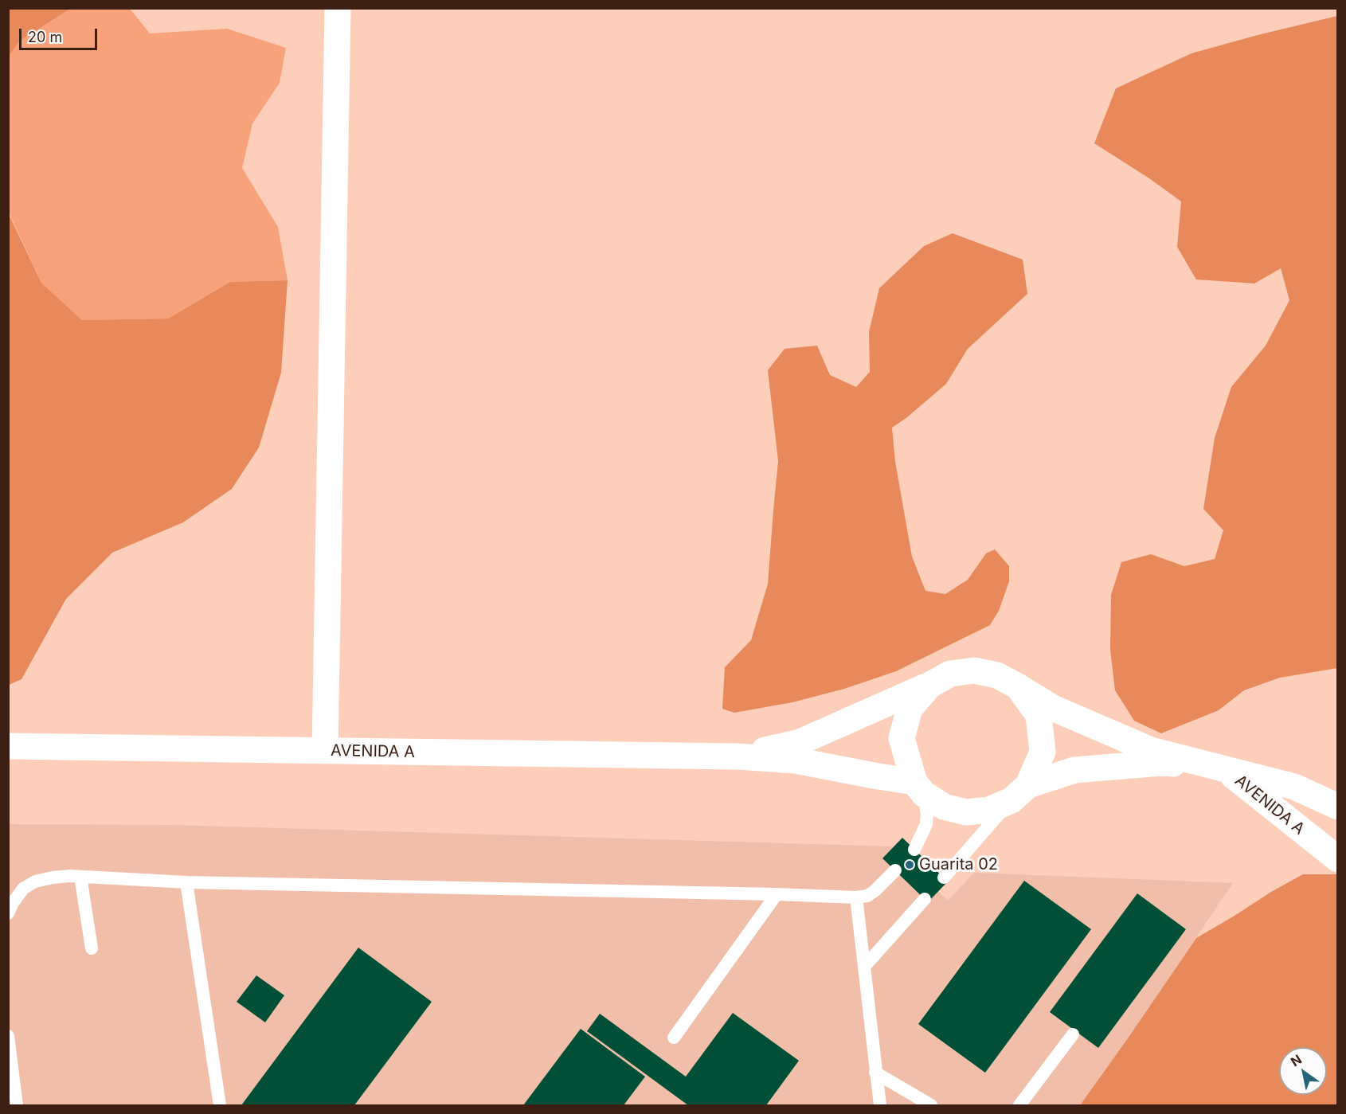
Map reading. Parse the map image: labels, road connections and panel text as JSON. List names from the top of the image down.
{
  "streets": {
    "street": ["AVENIDA A"]
  },
  "places": ["Guarita 02"],
  "scale_bar": "20 m",
  "north": "top left"
}
